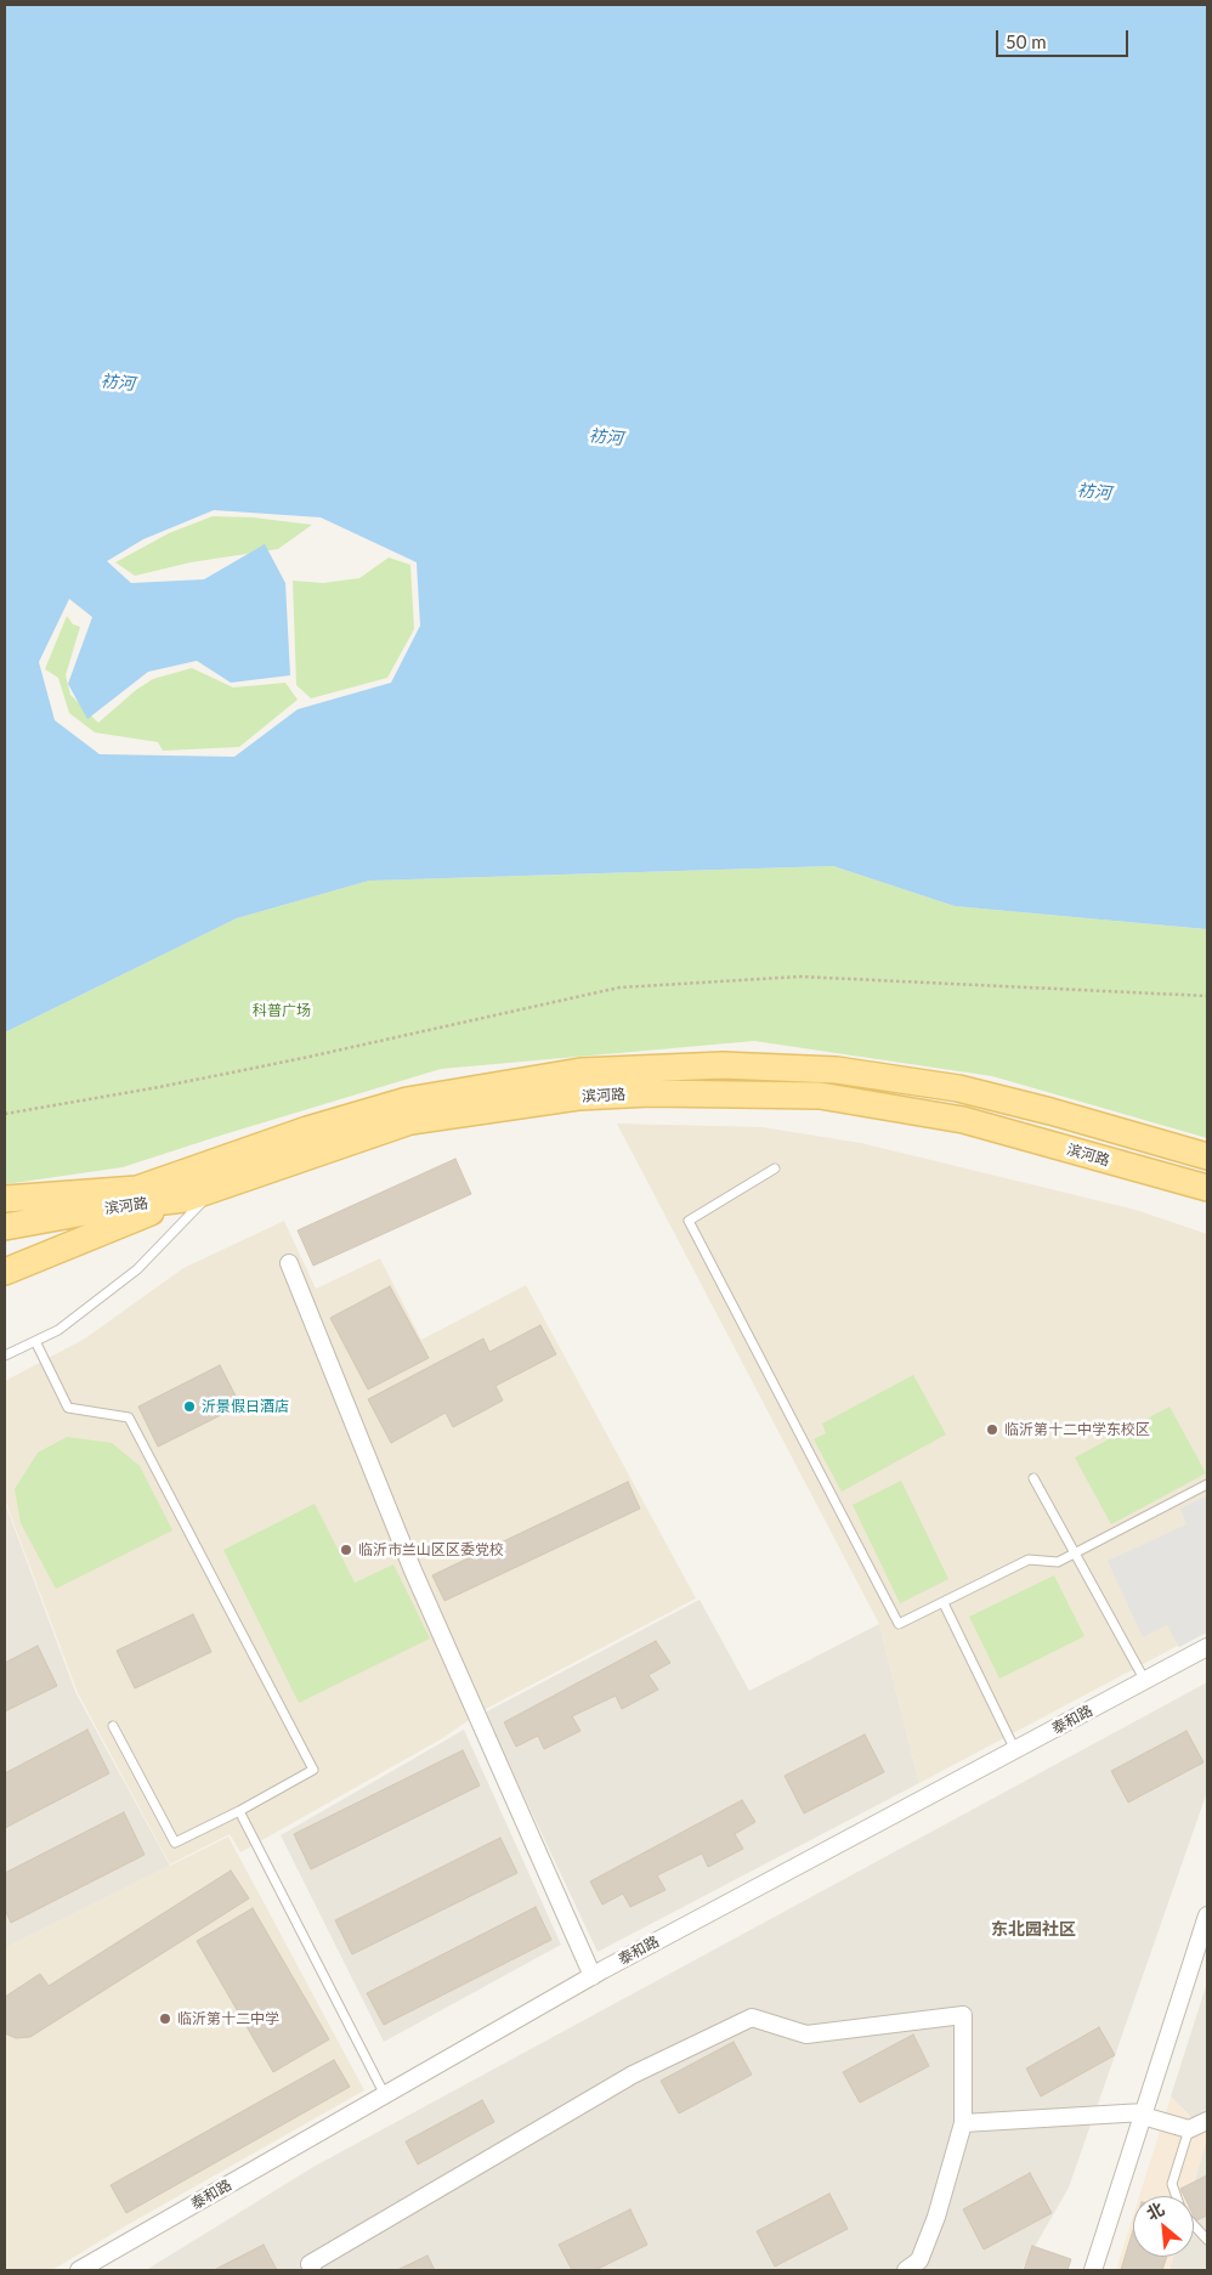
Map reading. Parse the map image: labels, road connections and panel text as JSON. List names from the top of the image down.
{
  "streets": {
    "main road": ["滨河路"],
    "street": ["泰和路"]
  },
  "districts": ["东北园社区"],
  "water": ["祊河"],
  "parks": ["科普广场"],
  "places": [
    "沂景假日酒店",
    "临沂第十二中学东校区",
    "临沂市兰山区区委党校",
    "临沂第十二中学"
  ],
  "scale_bar": "50 m",
  "north": "top left"
}
